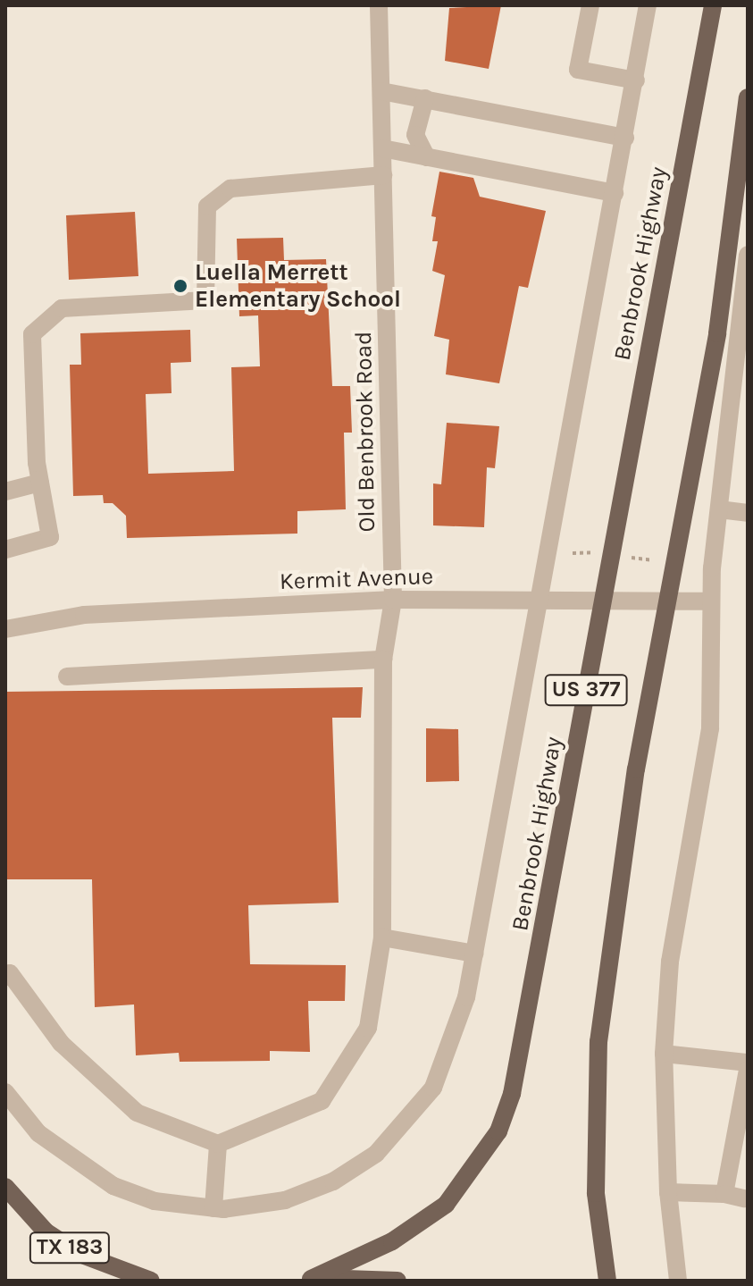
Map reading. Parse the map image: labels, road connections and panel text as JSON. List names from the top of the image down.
{
  "streets": {
    "main road": ["Benbrook Highway", "US 377", "TX 183"],
    "street": ["Old Benbrook Road", "Kermit Avenue"]
  },
  "crossings": [
    ["Benbrook Highway", "Kermit Avenue"],
    ["Old Benbrook Road", "Kermit Avenue"],
    ["Kermit Avenue", "US 377"]
  ],
  "places": ["Luella Merrett Elementary School"]
}
